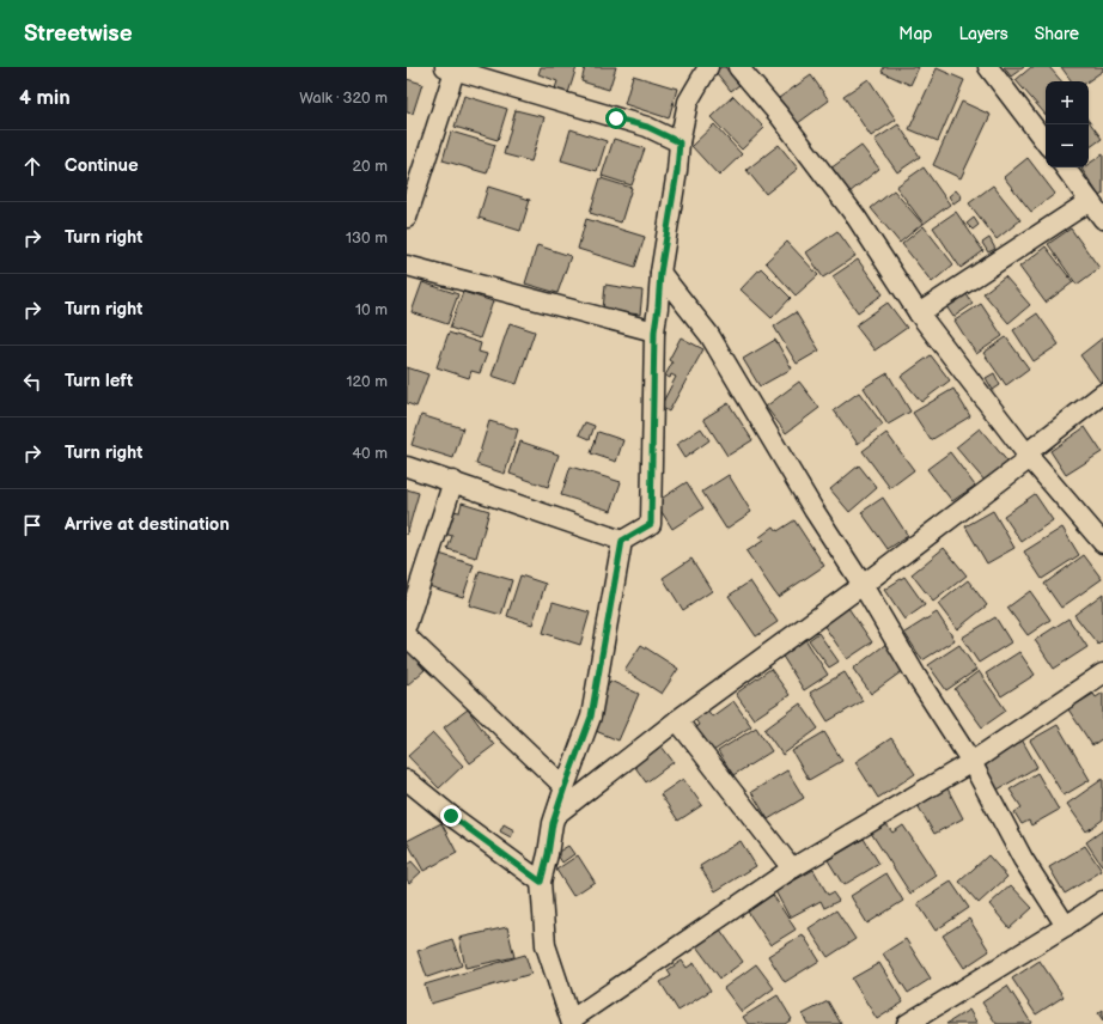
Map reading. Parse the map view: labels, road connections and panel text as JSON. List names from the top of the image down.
{
  "page": {
    "header": "Streetwise",
    "nav": ["Map", "Layers", "Share"],
    "heading": ["4 min", "Walk · 320 m"],
    "map_buttons": ["+", "−"],
    "list": [
      ["Continue", "20 m"],
      ["Turn right", "130 m"],
      ["Turn right", "10 m"],
      ["Turn left", "120 m"],
      ["Turn right", "40 m"],
      "Arrive at destination"
    ]
  }
}
